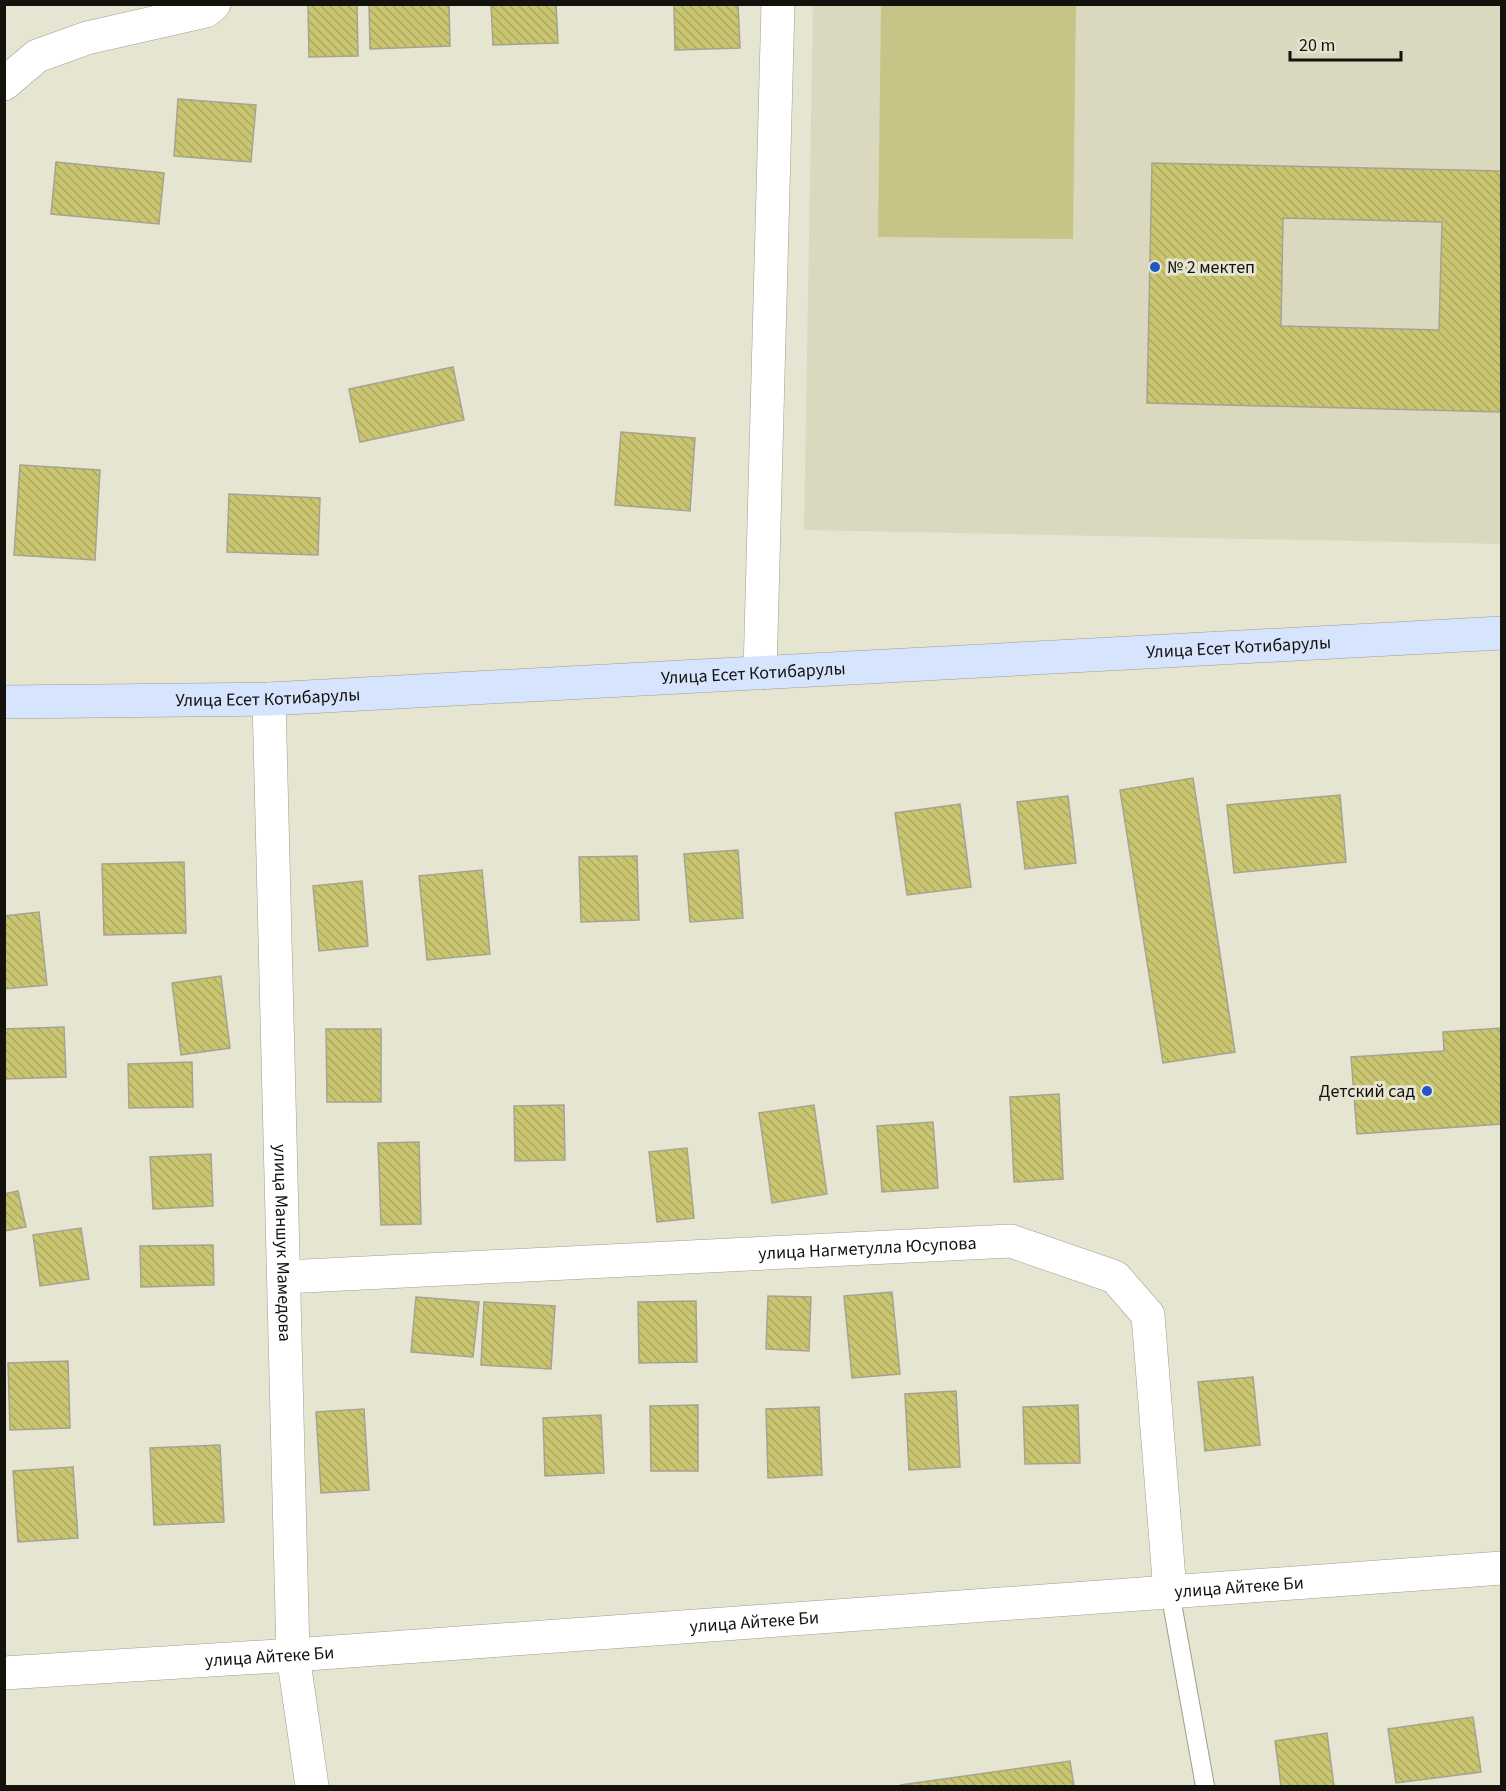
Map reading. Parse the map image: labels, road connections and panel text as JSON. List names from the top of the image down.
{
  "streets": {
    "main road": ["Улица Есет Котибарулы"],
    "street": ["улица Маншук Мамедова", "улица Нагметулла Юсупова", "улица Айтеке Би"]
  },
  "crossings": [
    ["Улица Есет Котибарулы", "улица Маншук Мамедова"],
    ["улица Маншук Мамедова", "улица Нагметулла Юсупова"],
    ["улица Маншук Мамедова", "улица Айтеке Би"],
    ["улица Нагметулла Юсупова", "улица Айтеке Би"]
  ],
  "places": ["№ 2 мектеп", "Детский сад"],
  "scale_bar": "20 m"
}
